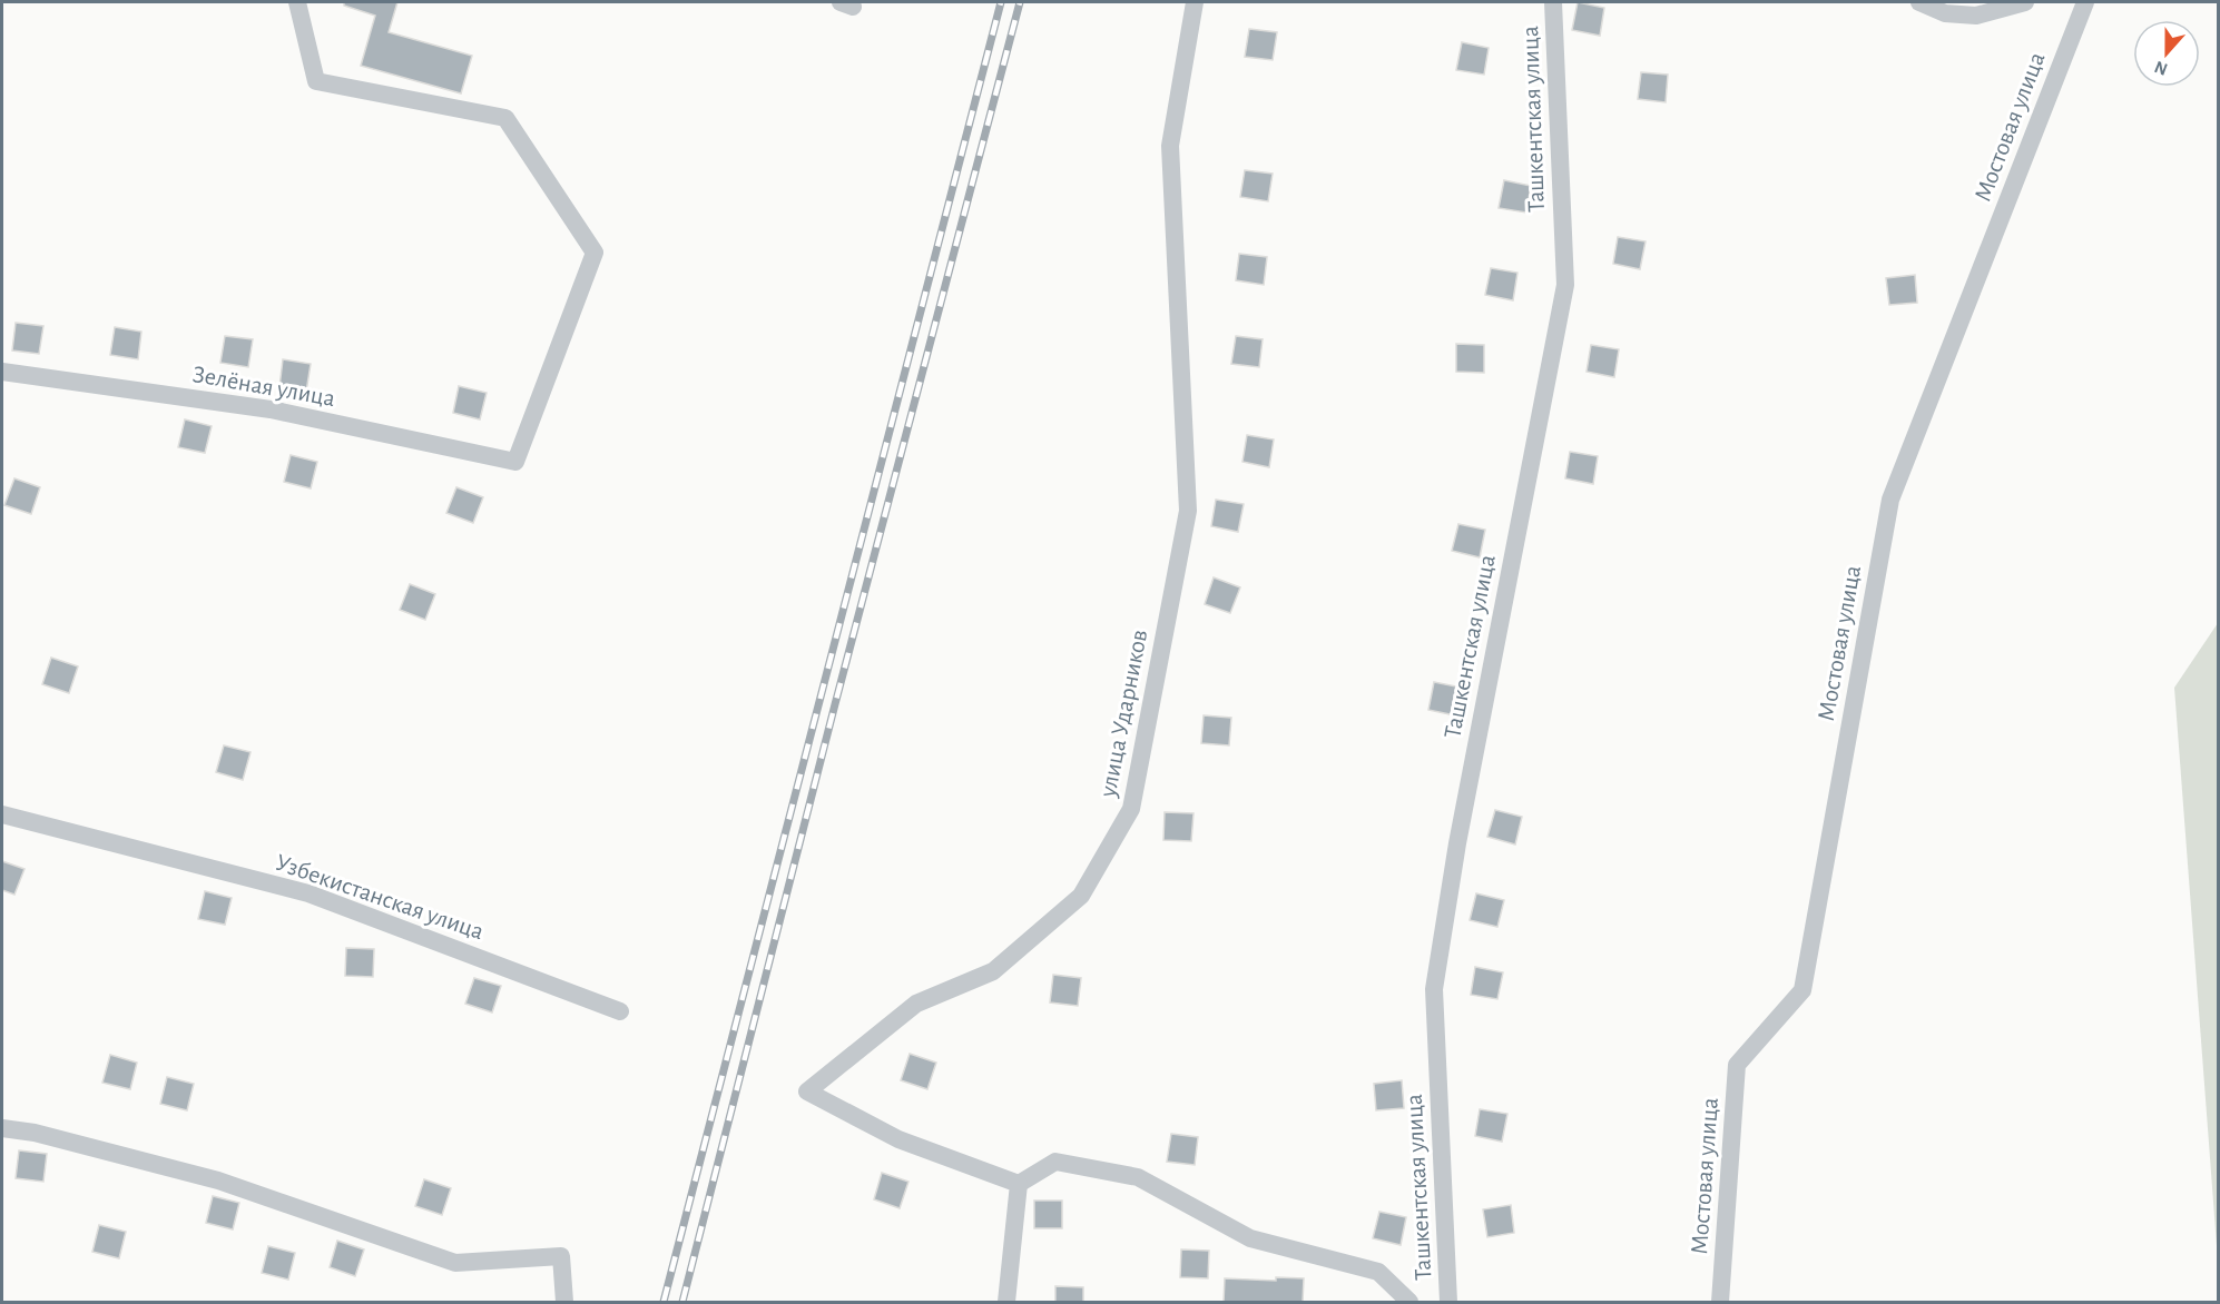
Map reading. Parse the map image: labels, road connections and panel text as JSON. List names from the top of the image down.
{
  "streets": {
    "street": [
      "Ташкентская улица",
      "Мостовая улица",
      "Зелёная улица",
      "улица Ударников",
      "Узбекистанская улица"
    ]
  },
  "north": "bottom"
}
